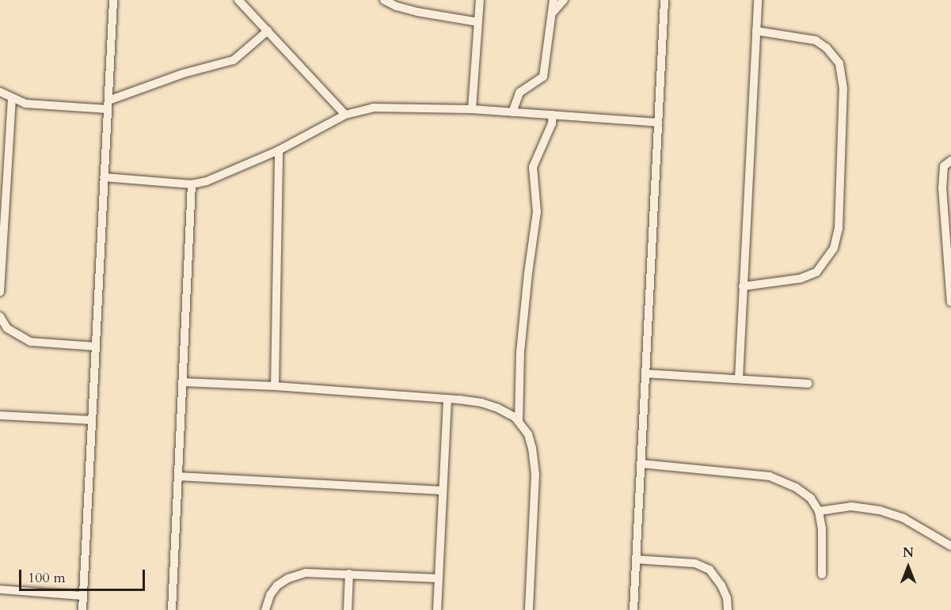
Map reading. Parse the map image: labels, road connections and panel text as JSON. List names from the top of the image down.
{
  "scale_bar": "100 m",
  "north": "top"
}
